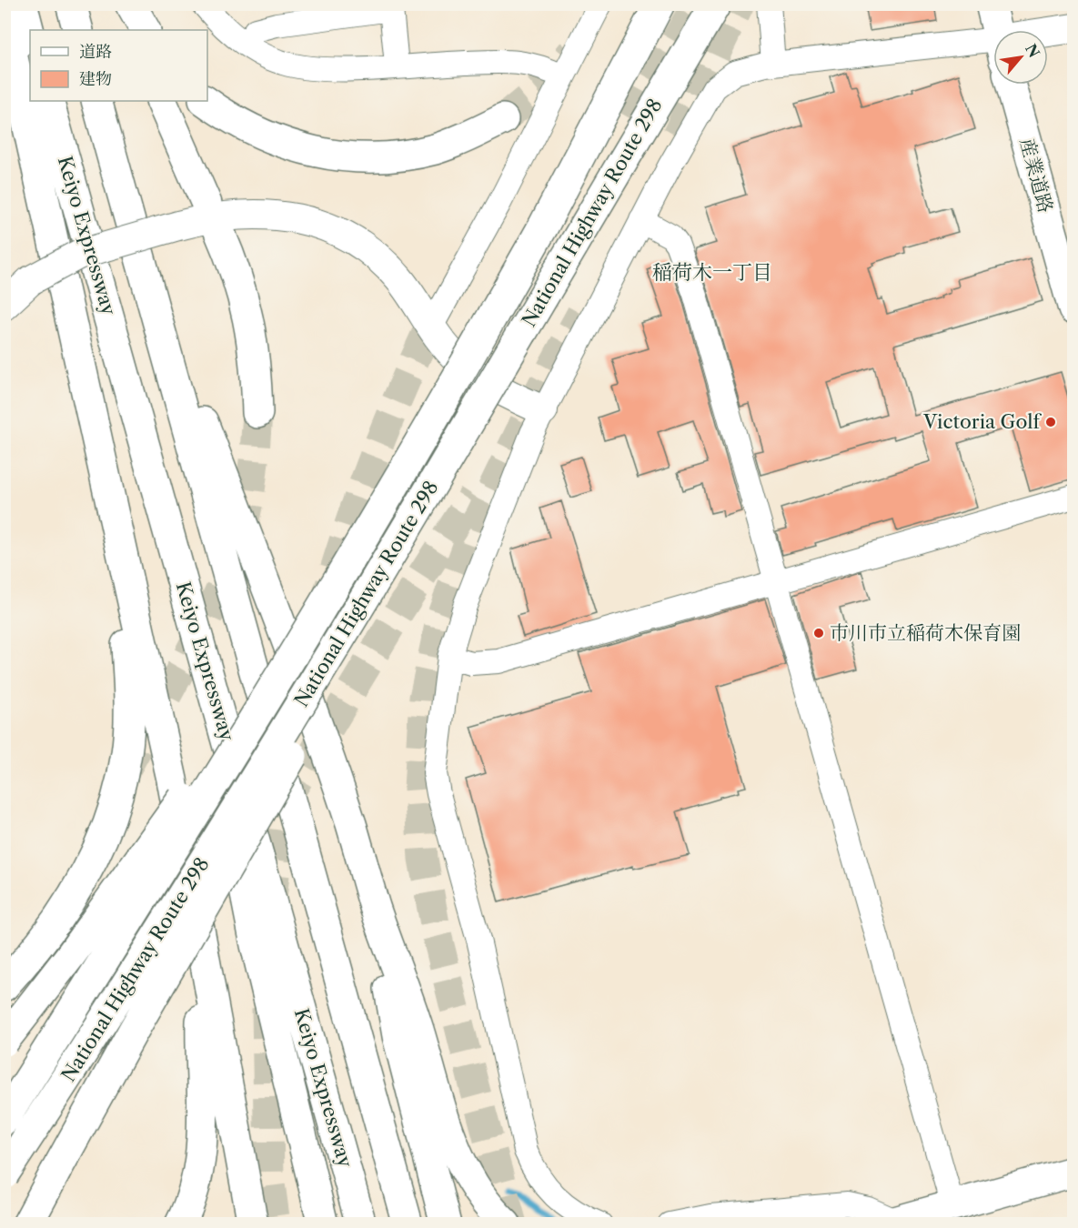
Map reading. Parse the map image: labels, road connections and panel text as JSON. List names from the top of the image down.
{
  "streets": {
    "main road": ["産業道路", "National Highway Route 298", "Keiyo Expressway"]
  },
  "districts": ["稲荷木一丁目"],
  "places": ["Victoria Golf", "市川市立稲荷木保育園"],
  "legend": ["道路", "建物"],
  "north": "top right"
}
